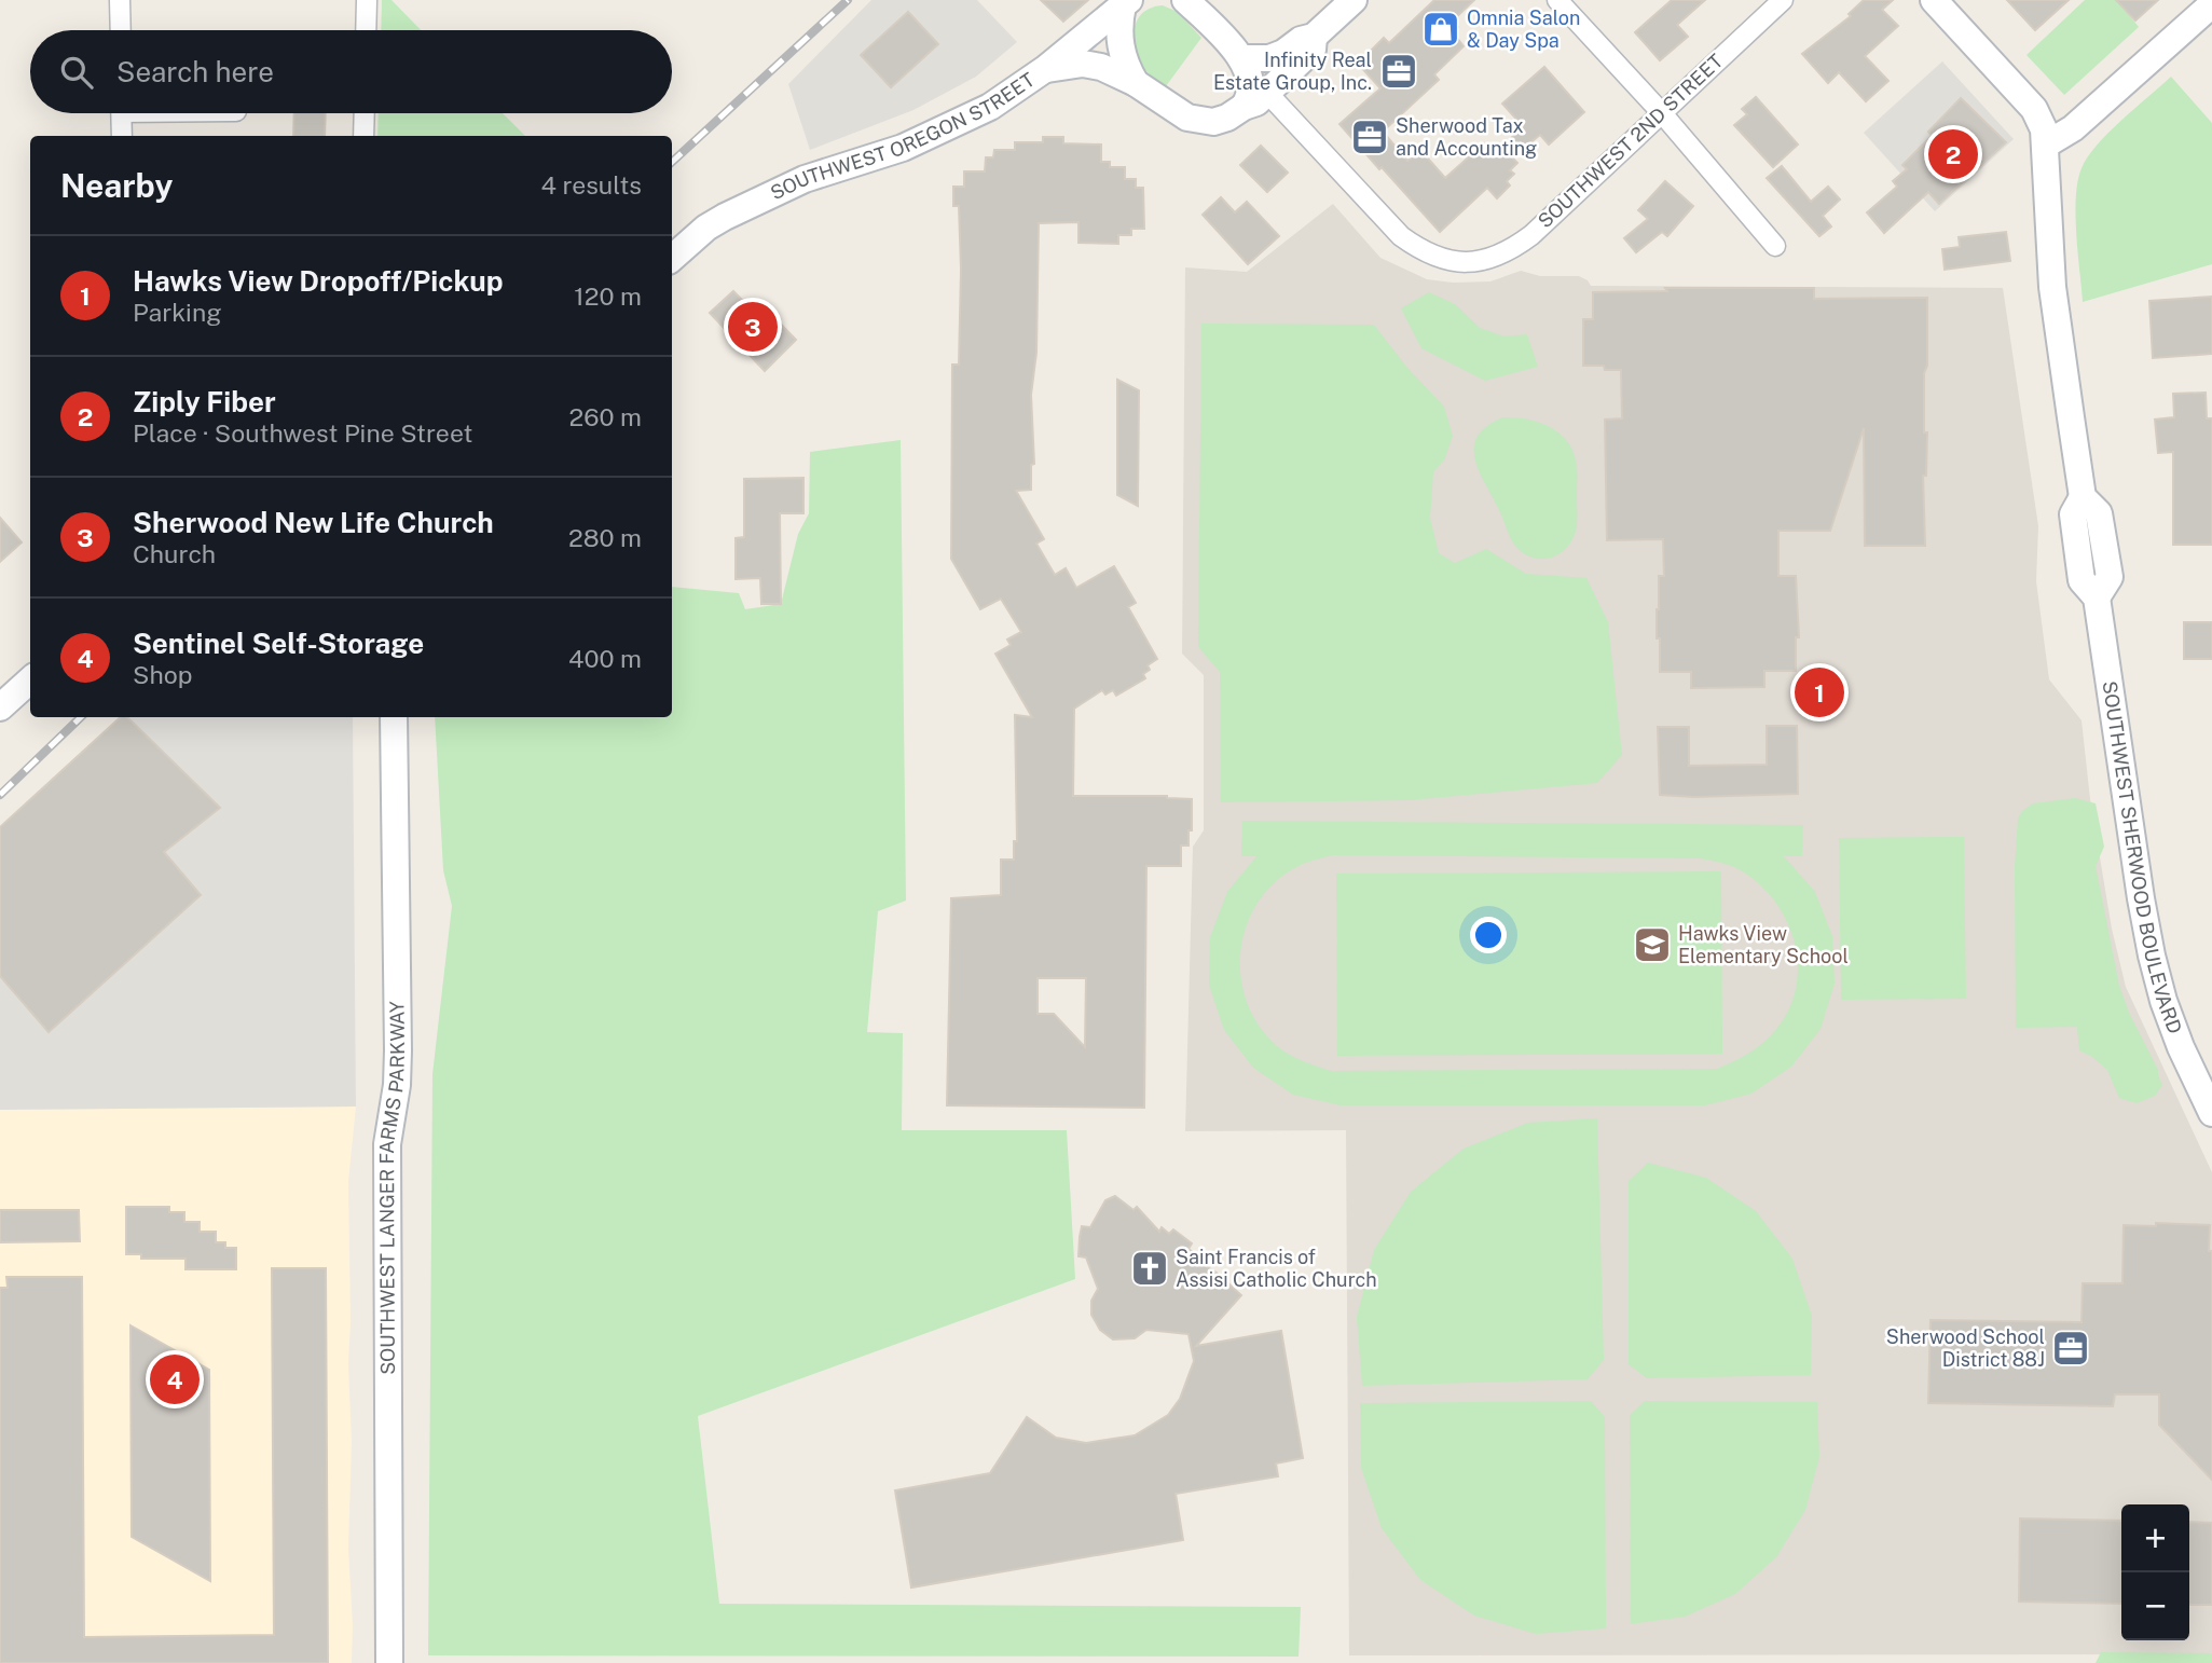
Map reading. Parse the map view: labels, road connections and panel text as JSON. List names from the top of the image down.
{
  "streets": {
    "main road": ["SOUTHWEST OREGON STREET", "SOUTHWEST SHERWOOD BOULEVARD", "SOUTHWEST LANGER FARMS PARKWAY"],
    "street": ["SOUTHWEST 2ND STREET"]
  },
  "places": {
    "shop": ["Omnia Salon & Day Spa"],
    "office": ["Infinity Real Estate Group, Inc.", "Sherwood Tax and Accounting", "Sherwood School District 88J"],
    "school or university": ["Hawks View Elementary School"],
    "church": ["Saint Francis of Assisi Catholic Church"]
  },
  "page": {
    "search": "Search here",
    "pins": [
      "2",
      "3",
      "1",
      "4"
    ],
    "heading": ["Nearby", "4 results"],
    "list": [
      {
        "mark": "1",
        "name": "Hawks View Dropoff/Pickup",
        "note": "Parking",
        "value": "120 m"
      },
      {
        "mark": "2",
        "name": "Ziply Fiber",
        "note": "Place · Southwest Pine Street",
        "value": "260 m"
      },
      {
        "mark": "3",
        "name": "Sherwood New Life Church",
        "note": "Church",
        "value": "280 m"
      },
      {
        "mark": "4",
        "name": "Sentinel Self-Storage",
        "note": "Shop",
        "value": "400 m"
      }
    ],
    "map_buttons": ["+", "−"]
  }
}
